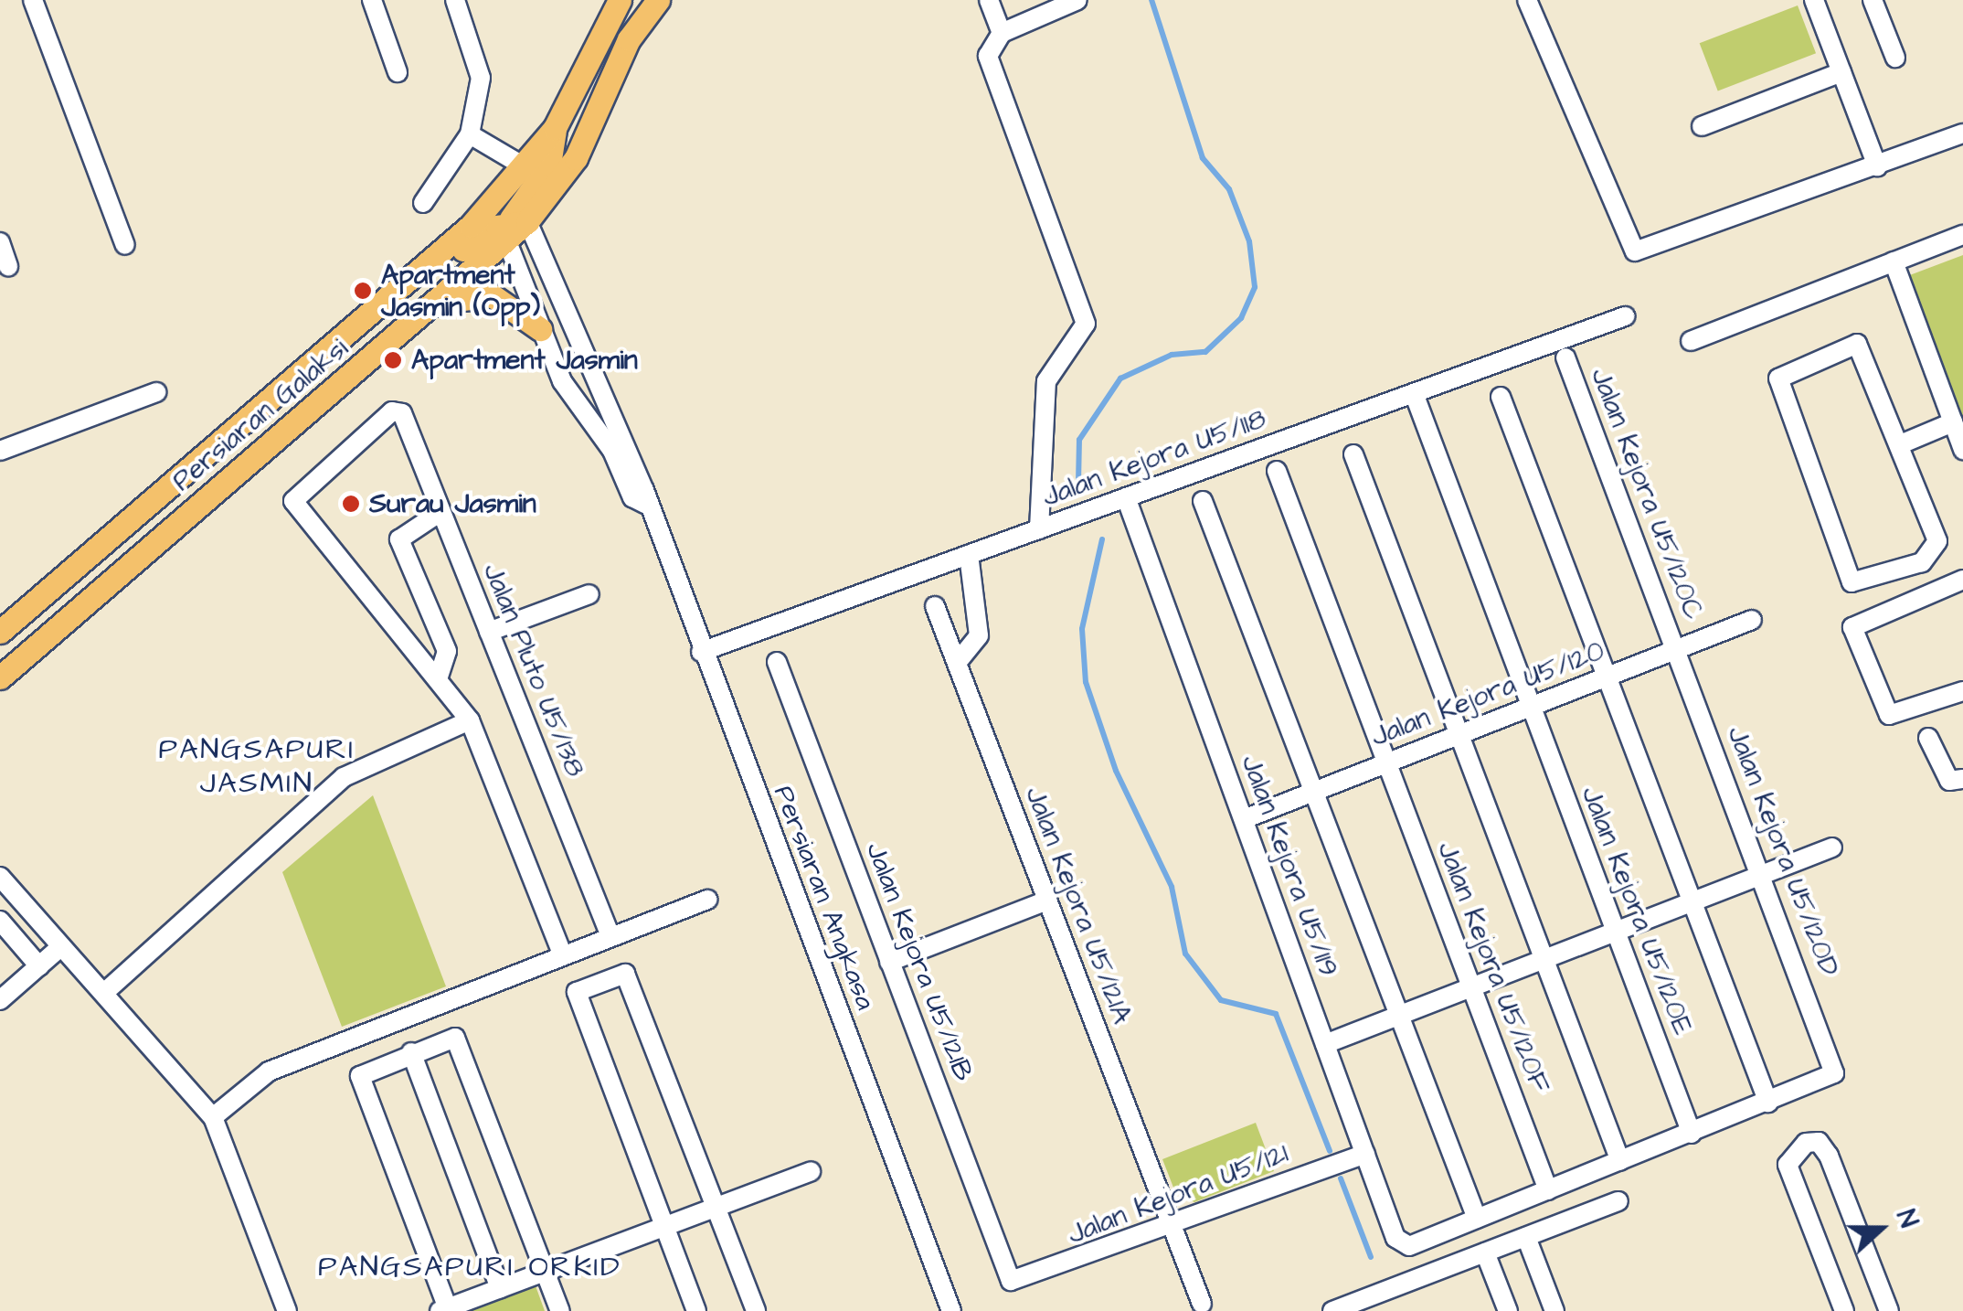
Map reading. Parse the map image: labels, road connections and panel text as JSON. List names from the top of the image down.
{
  "streets": {
    "main road": ["Persiaran Galaksi"],
    "street": [
      "Jalan Kejora U5/118",
      "Jalan Kejora U5/120C",
      "Jalan Pluto U5/138",
      "Jalan Kejora U5/120",
      "Jalan Kejora U5/120D",
      "Jalan Kejora U5/119",
      "Persiaran Angkasa",
      "Jalan Kejora U5/121A",
      "Jalan Kejora U5/120E",
      "Jalan Kejora U5/121B",
      "Jalan Kejora U5/120F",
      "Jalan Kejora U5/121"
    ]
  },
  "crossings": [
    ["Persiaran Galaksi", "Persiaran Angkasa"],
    ["Jalan Kejora U5/118", "Jalan Kejora U5/119"],
    ["Jalan Kejora U5/118", "Persiaran Angkasa"],
    ["Jalan Kejora U5/118", "Jalan Kejora U5/120E"],
    ["Jalan Kejora U5/120C", "Jalan Kejora U5/120"],
    ["Jalan Kejora U5/120C", "Jalan Kejora U5/120D"],
    ["Jalan Kejora U5/120", "Jalan Kejora U5/120D"],
    ["Jalan Kejora U5/120", "Jalan Kejora U5/119"],
    ["Jalan Kejora U5/120", "Jalan Kejora U5/120E"],
    ["Jalan Kejora U5/120", "Jalan Kejora U5/120F"],
    ["Jalan Kejora U5/119", "Jalan Kejora U5/121"],
    ["Jalan Kejora U5/121A", "Jalan Kejora U5/121"],
    ["Jalan Kejora U5/121B", "Jalan Kejora U5/121"]
  ],
  "districts": ["PANGSAPURI JASMIN", "PANGSAPURI ORKID"],
  "places": ["Apartment Jasmin (Opp)", "Apartment Jasmin", "Surau Jasmin"],
  "north": "right"
}
